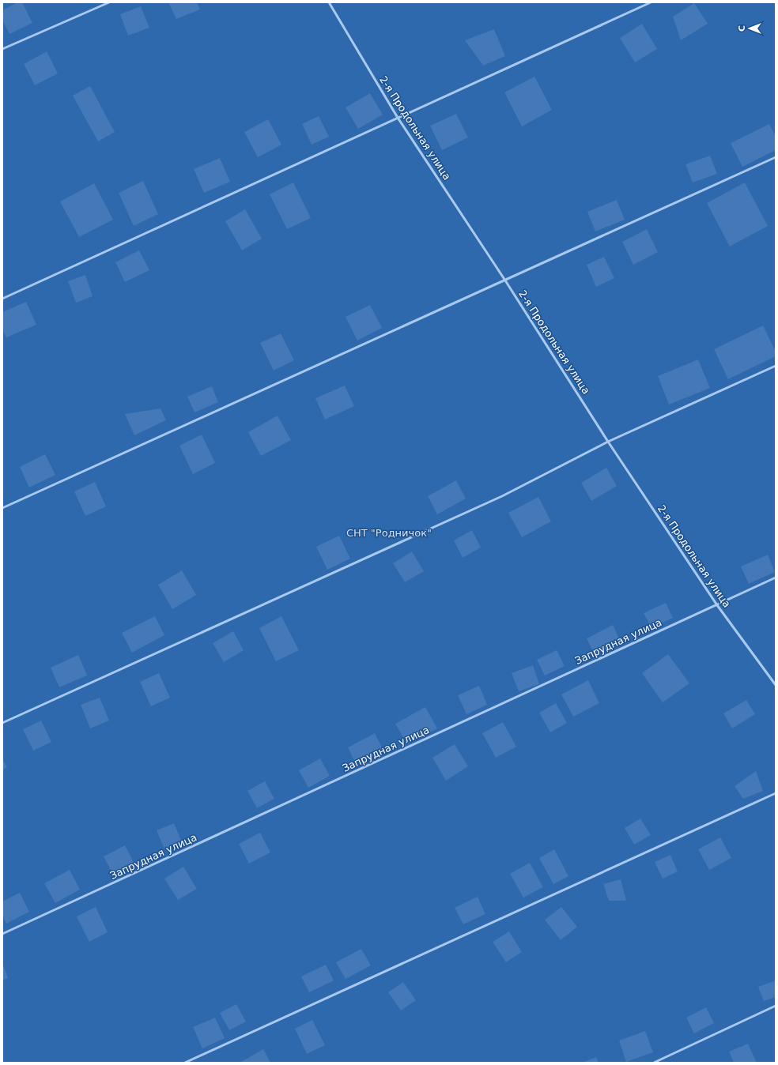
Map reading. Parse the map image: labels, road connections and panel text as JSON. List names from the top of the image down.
{
  "streets": {
    "lane": ["2-я Продольная улица", "Запрудная улица"]
  },
  "crossings": [
    ["2-я Продольная улица", "Запрудная улица"]
  ],
  "parks": ["СНТ \"Родничок\""],
  "north": "left"
}
